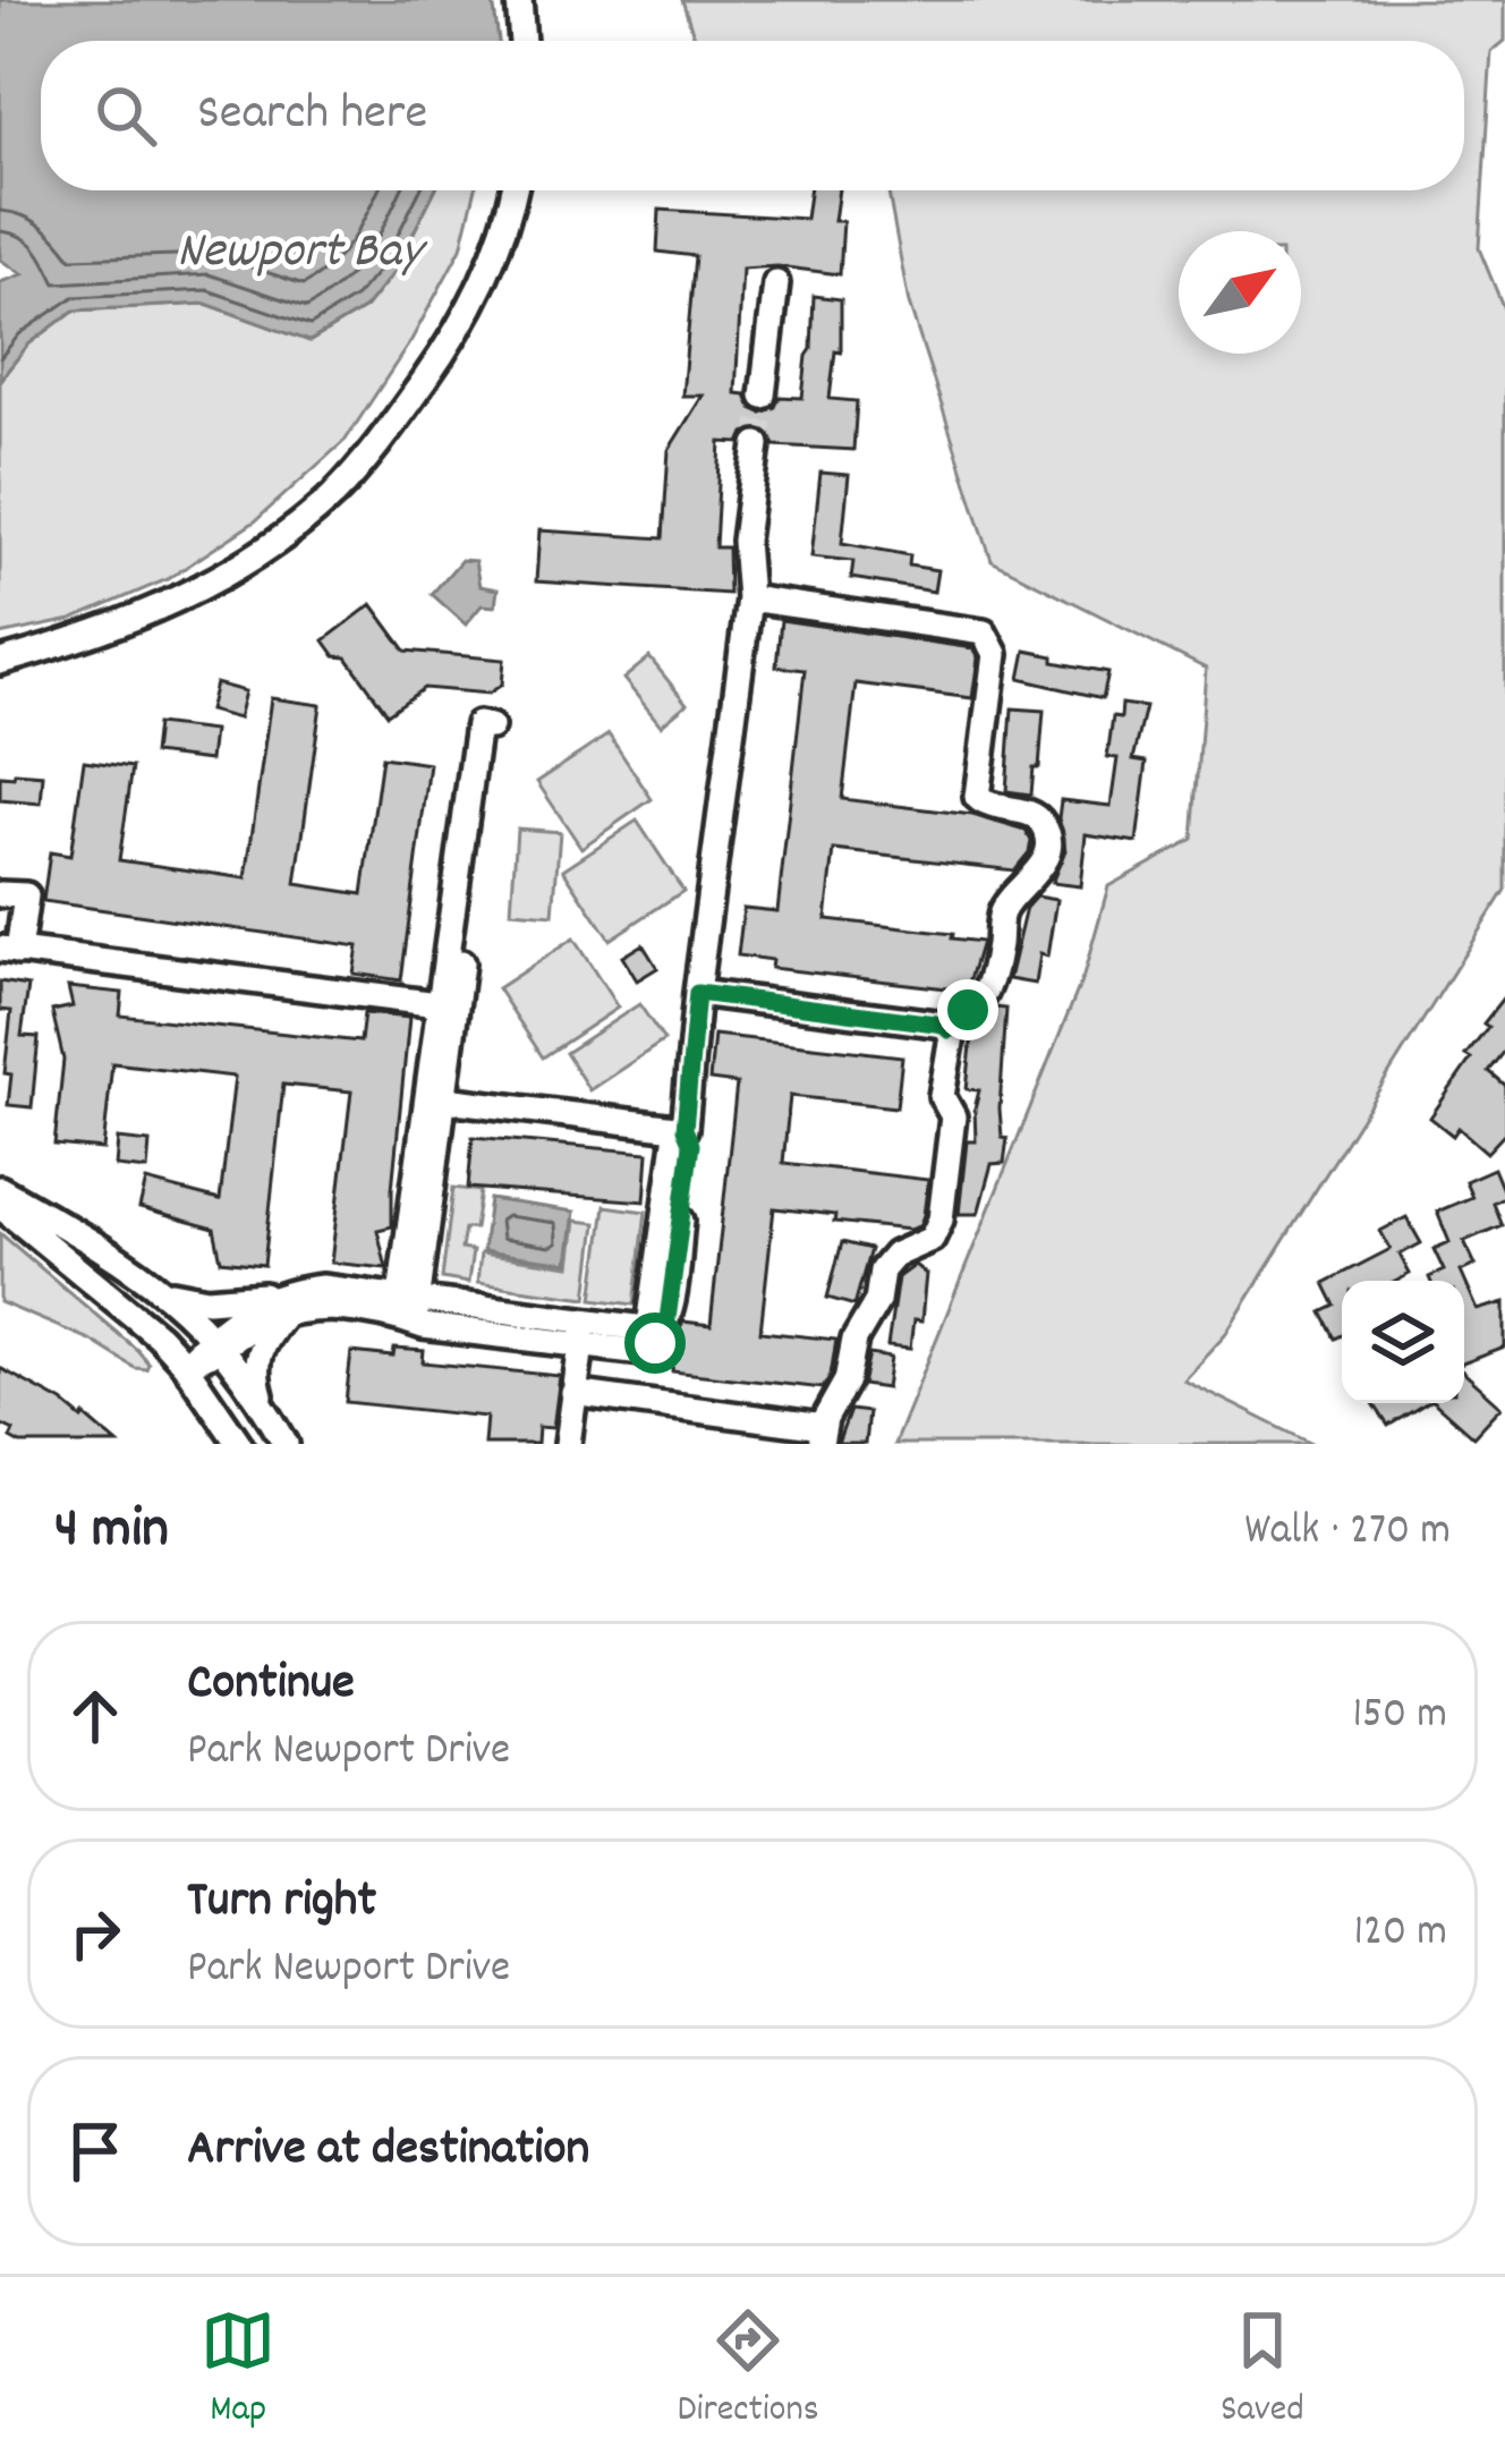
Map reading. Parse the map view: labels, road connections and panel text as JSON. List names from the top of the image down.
{
  "water": ["Newport Bay"],
  "north": "top right",
  "page": {
    "search": "Search here",
    "heading": ["4 min", "Walk · 270 m"],
    "list": [
      ["Continue", "Park Newport Drive", "150 m"],
      ["Turn right", "Park Newport Drive", "120 m"],
      "Arrive at destination"
    ],
    "nav": ["Map", "Directions", "Saved"]
  }
}
